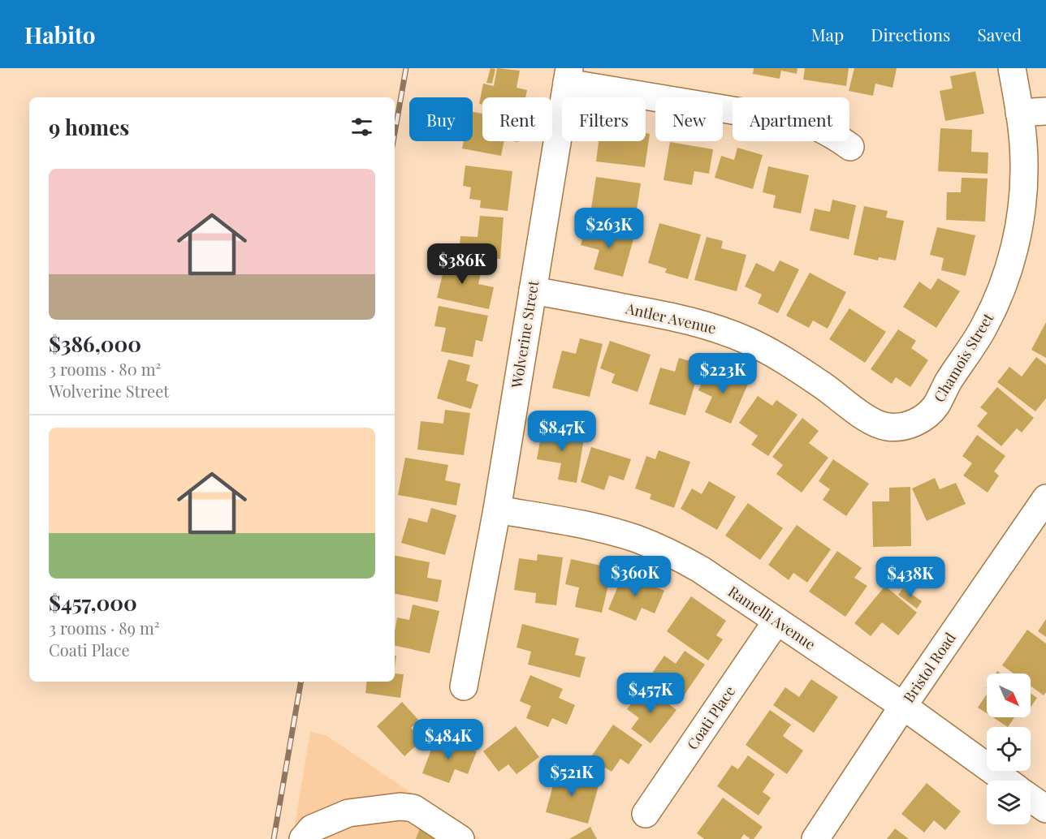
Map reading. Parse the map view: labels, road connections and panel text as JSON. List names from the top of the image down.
{
  "streets": {
    "street": [
      "Antler Avenue",
      "Wolverine Street",
      "Chamois Street",
      "Ramelli Avenue",
      "Bristol Road",
      "Coati Place"
    ]
  },
  "crossings": [
    ["Antler Avenue", "Wolverine Street"],
    ["Antler Avenue", "Chamois Street"],
    ["Wolverine Street", "Ramelli Avenue"],
    ["Ramelli Avenue", "Bristol Road"],
    ["Ramelli Avenue", "Coati Place"]
  ],
  "north": "bottom right",
  "page": {
    "header": "Habito",
    "nav": ["Map", "Directions", "Saved"],
    "chip": [
      "Buy",
      "Rent",
      "Filters",
      "New",
      "Apartment"
    ],
    "heading": "9 homes",
    "list": [
      {
        "name": "$386,000",
        "note": "3 rooms · 80 m² · Wolverine Street"
      },
      {
        "name": "$457,000",
        "note": "3 rooms · 89 m² · Coati Place"
      }
    ],
    "price": [
      "$263K",
      "$386K",
      "$223K",
      "$847K",
      "$360K",
      "$438K",
      "$457K",
      "$484K",
      "$521K"
    ]
  }
}
